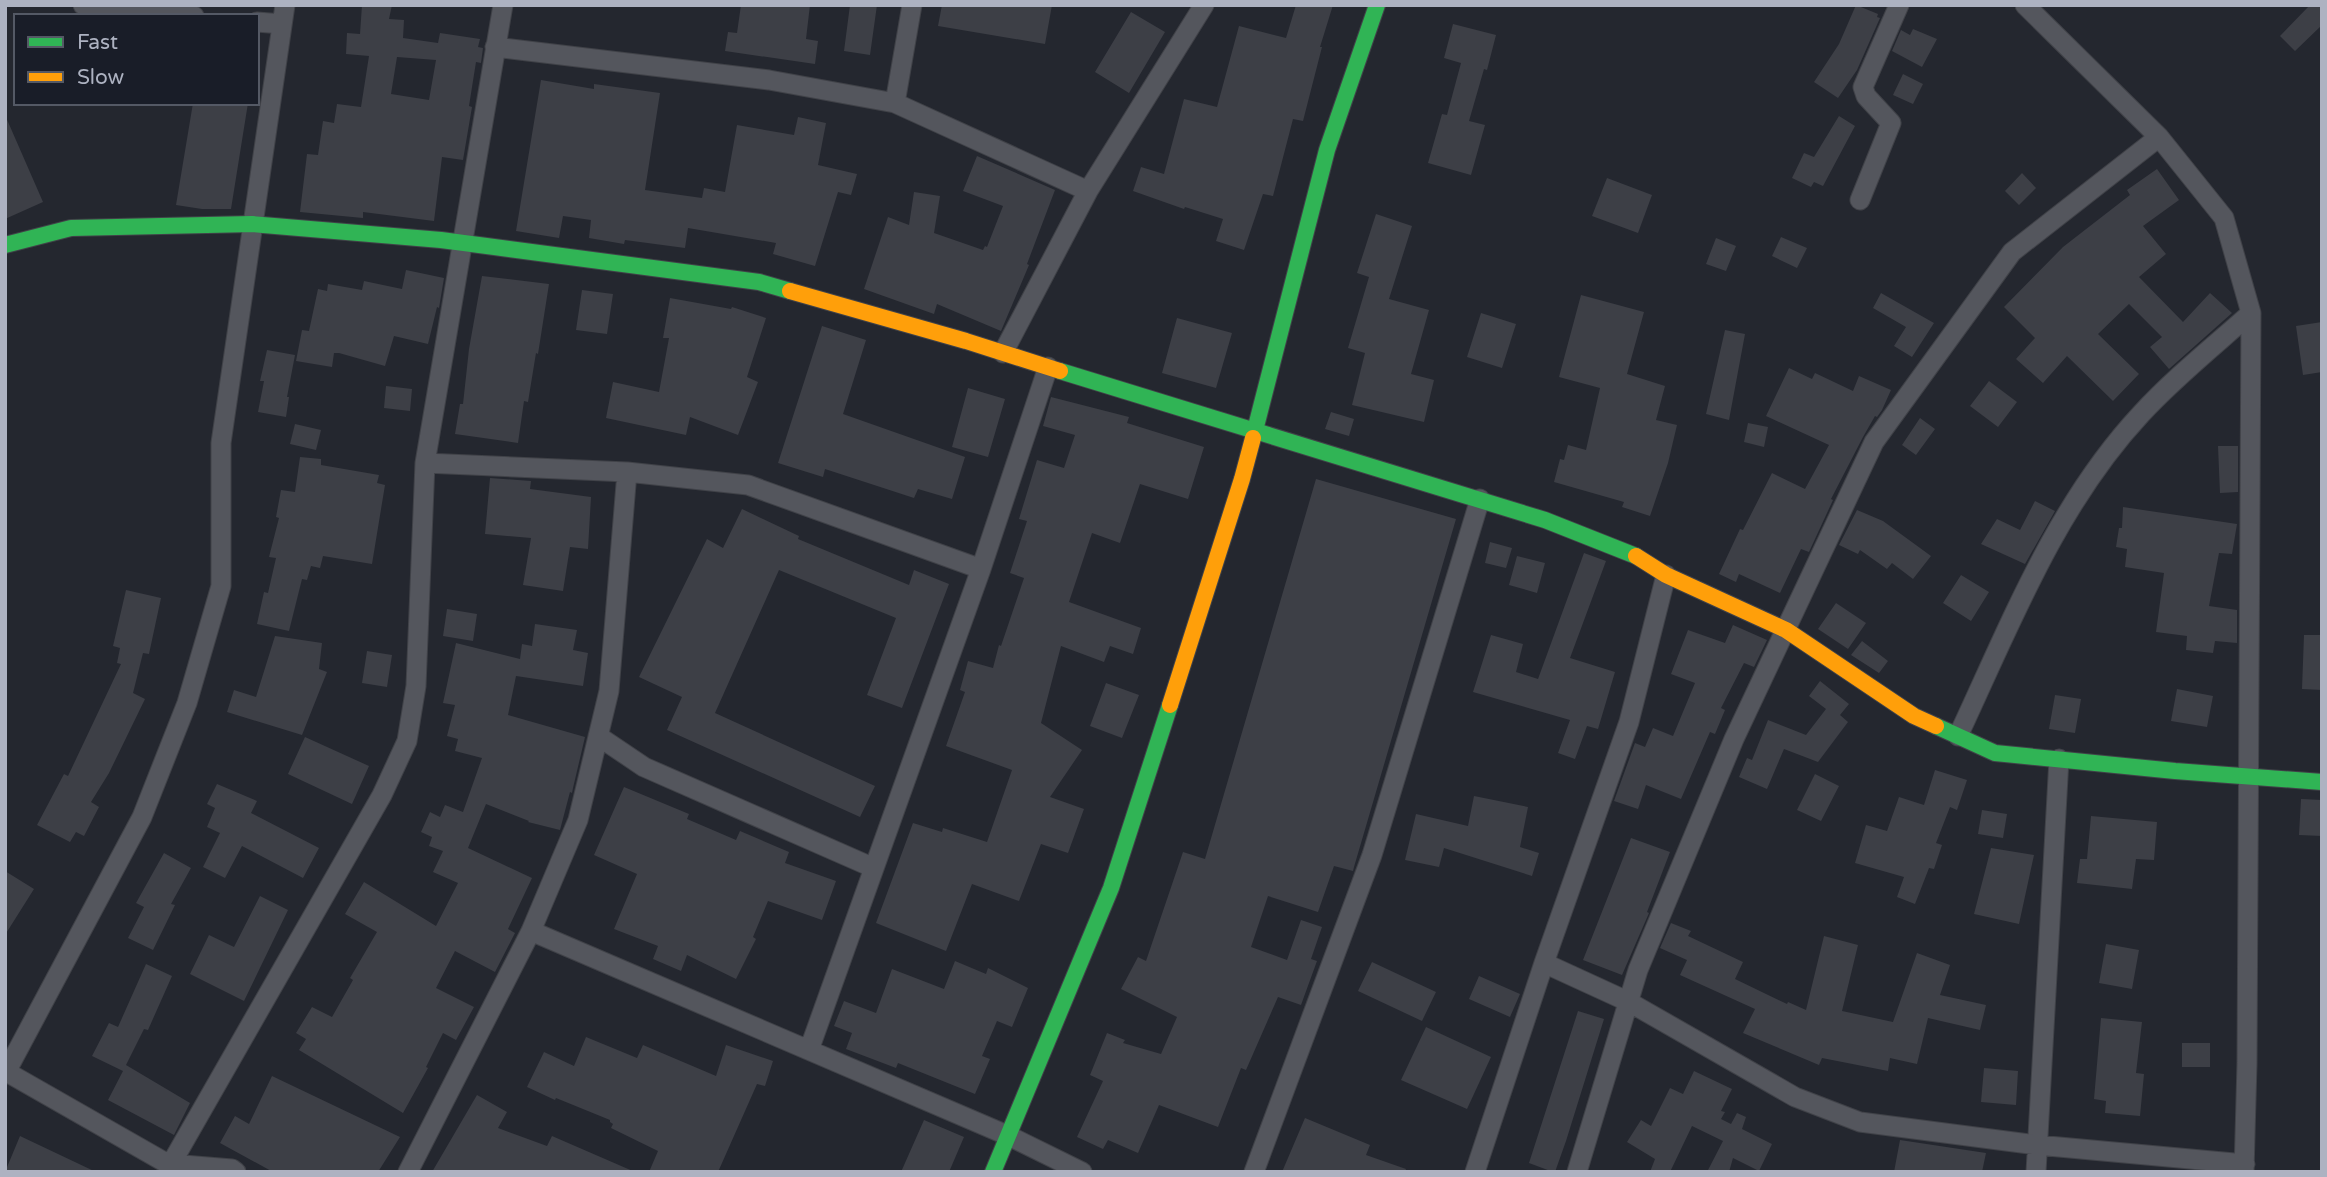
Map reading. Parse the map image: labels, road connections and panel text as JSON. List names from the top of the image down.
{
  "legend": ["Fast", "Slow"]
}
